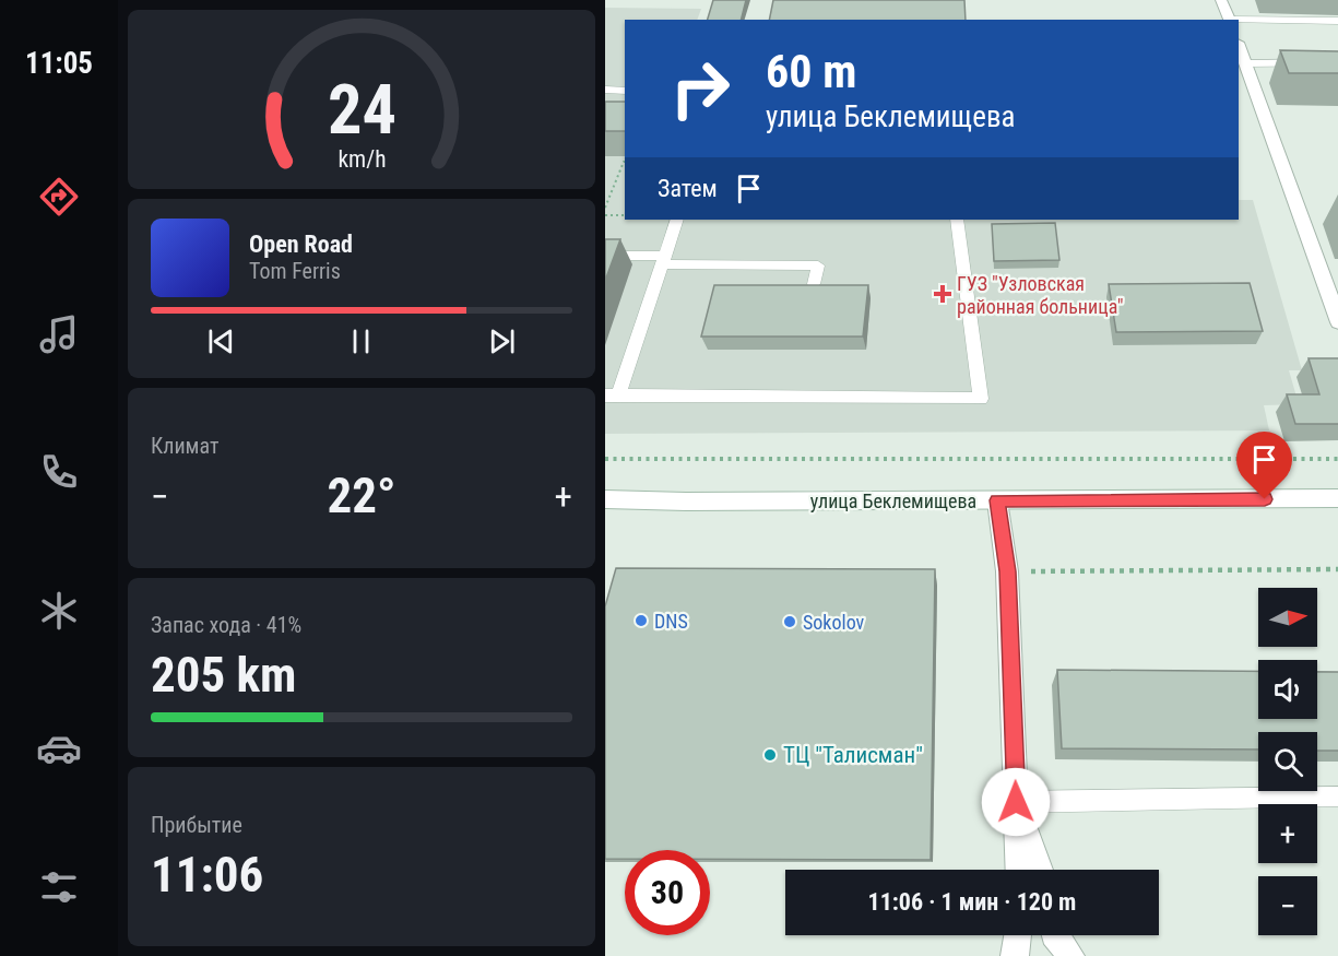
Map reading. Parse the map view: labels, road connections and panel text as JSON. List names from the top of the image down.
{
  "streets": {
    "street": ["улица Беклемищева"]
  },
  "places": {
    "health": ["ГУЗ \"Узловская районная больница\""],
    "other": ["DNS", "Sokolov", "ТЦ \"Талисман\""]
  },
  "north": "right",
  "page": {
    "tabs": "11:05",
    "turn": ["60 m", "улица Беклемищева"],
    "then": "Затем",
    "song": ["Open Road", "Tom Ferris"],
    "tile": [
      "Климат",
      ["Запас хода · 41%", "205 km"],
      ["Прибытие", "11:06"]
    ],
    "heat": ["−", "22°", "+"],
    "map_buttons": ["+", "−"],
    "limit": "30",
    "trip": "11:06 · 1 мин · 120 m",
    "gauge": ["24", "km/h"]
  }
}
